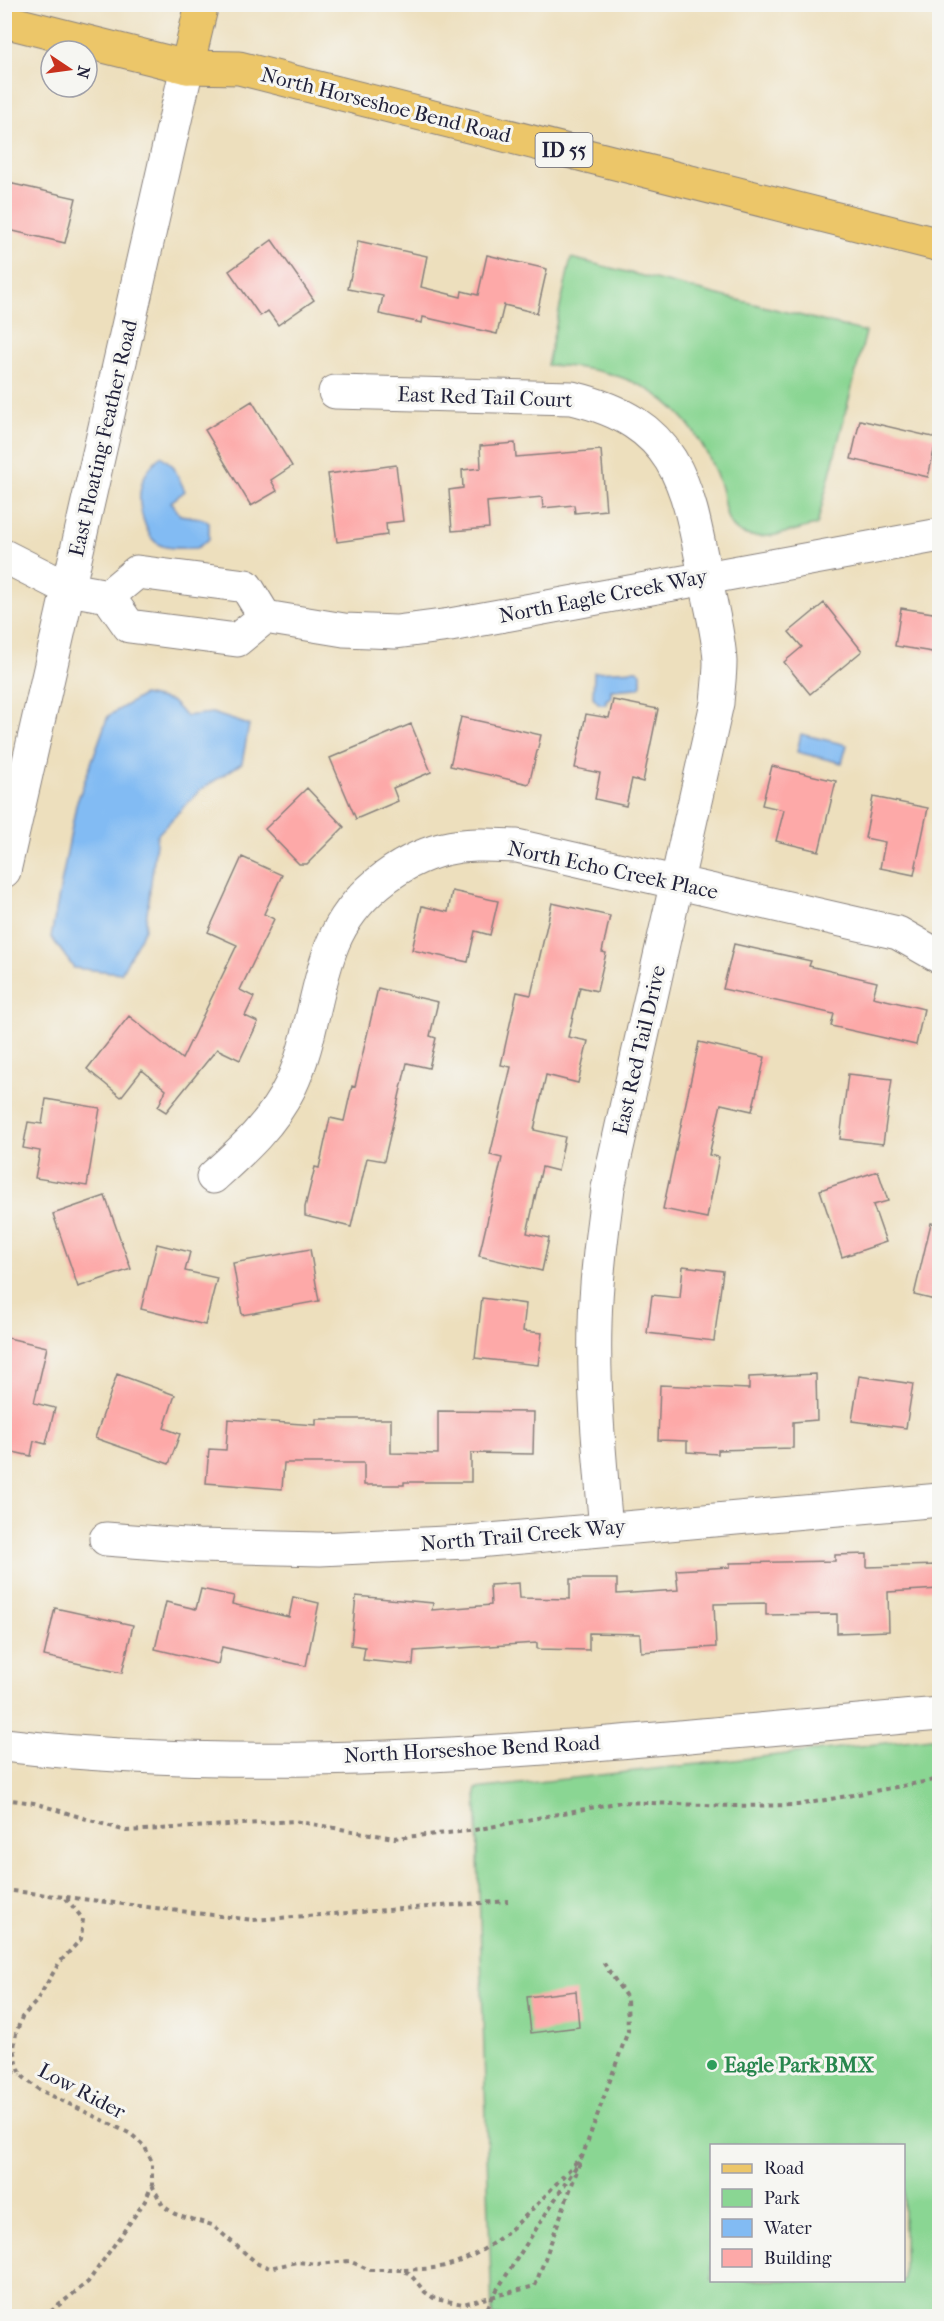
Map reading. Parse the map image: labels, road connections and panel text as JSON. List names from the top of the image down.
{
  "streets": {
    "main road": ["North Horseshoe Bend Road", "ID 55", "East Floating Feather Road"],
    "street": [
      "East Red Tail Court",
      "North Eagle Creek Way",
      "North Echo Creek Place",
      "East Red Tail Drive",
      "North Trail Creek Way"
    ],
    "path": ["Low Rider"]
  },
  "crossings": [
    ["North Horseshoe Bend Road", "East Floating Feather Road"],
    ["East Red Tail Court", "North Eagle Creek Way"],
    ["East Red Tail Court", "East Red Tail Drive"],
    ["North Eagle Creek Way", "East Red Tail Drive"],
    ["North Echo Creek Place", "East Red Tail Drive"],
    ["East Red Tail Drive", "North Trail Creek Way"]
  ],
  "places": ["Eagle Park BMX"],
  "legend": [
    "Road",
    "Park",
    "Water",
    "Building"
  ],
  "north": "right"
}
